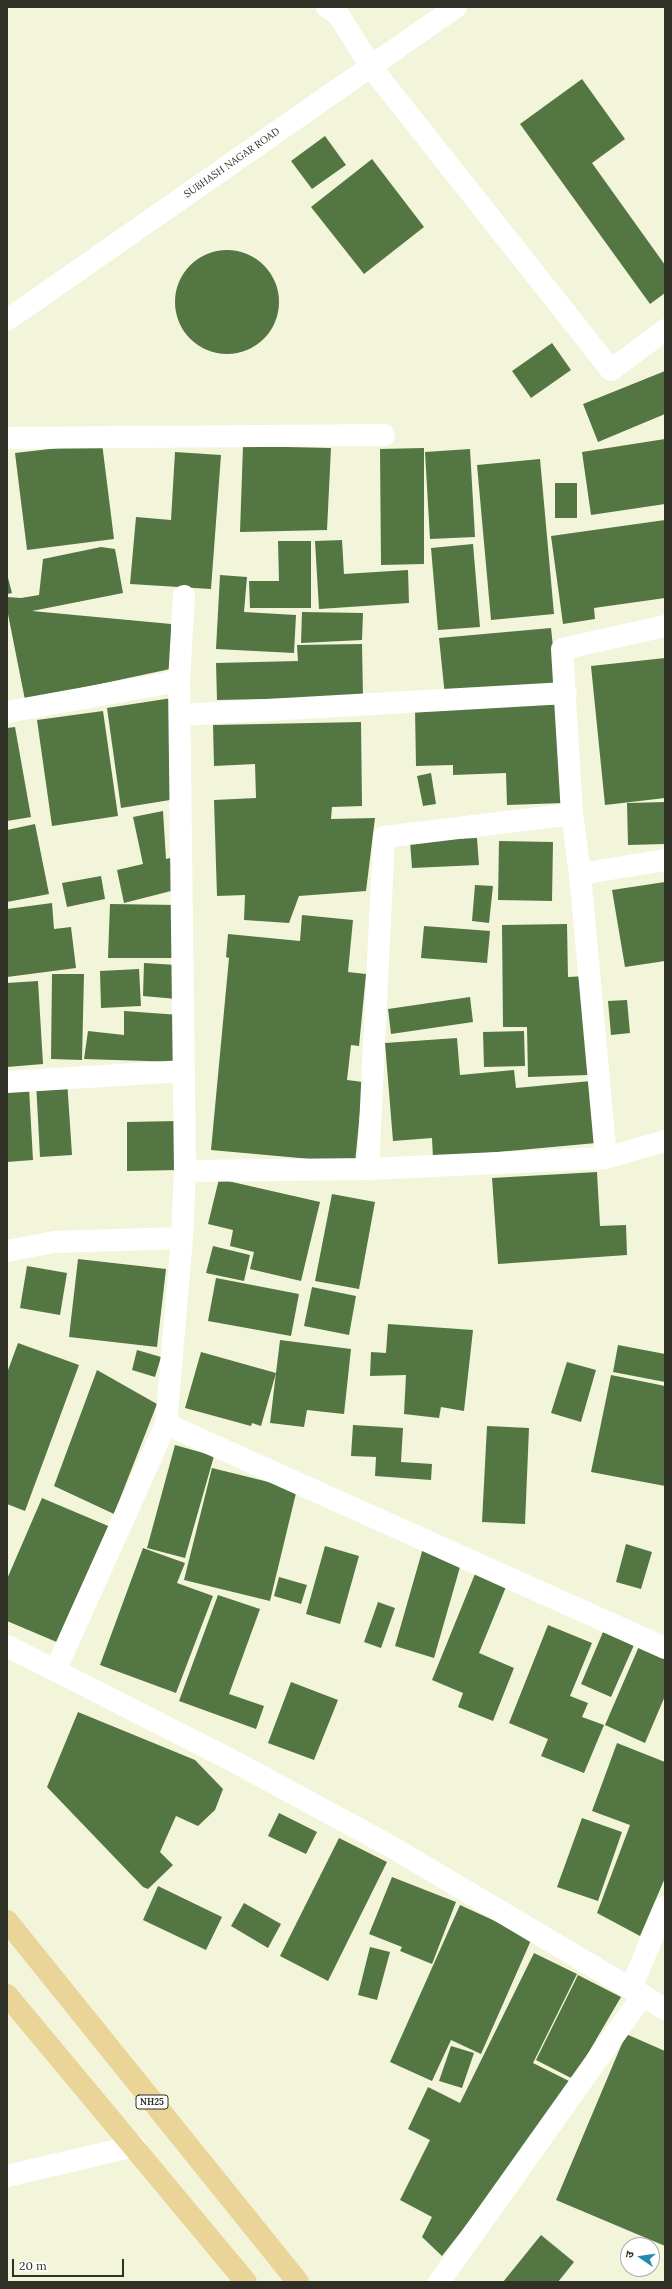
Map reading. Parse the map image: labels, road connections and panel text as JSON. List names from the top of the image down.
{
  "streets": {
    "main road": ["NH25"],
    "street": ["SUBHASH NAGAR ROAD"]
  },
  "scale_bar": "20 m",
  "north": "left"
}
